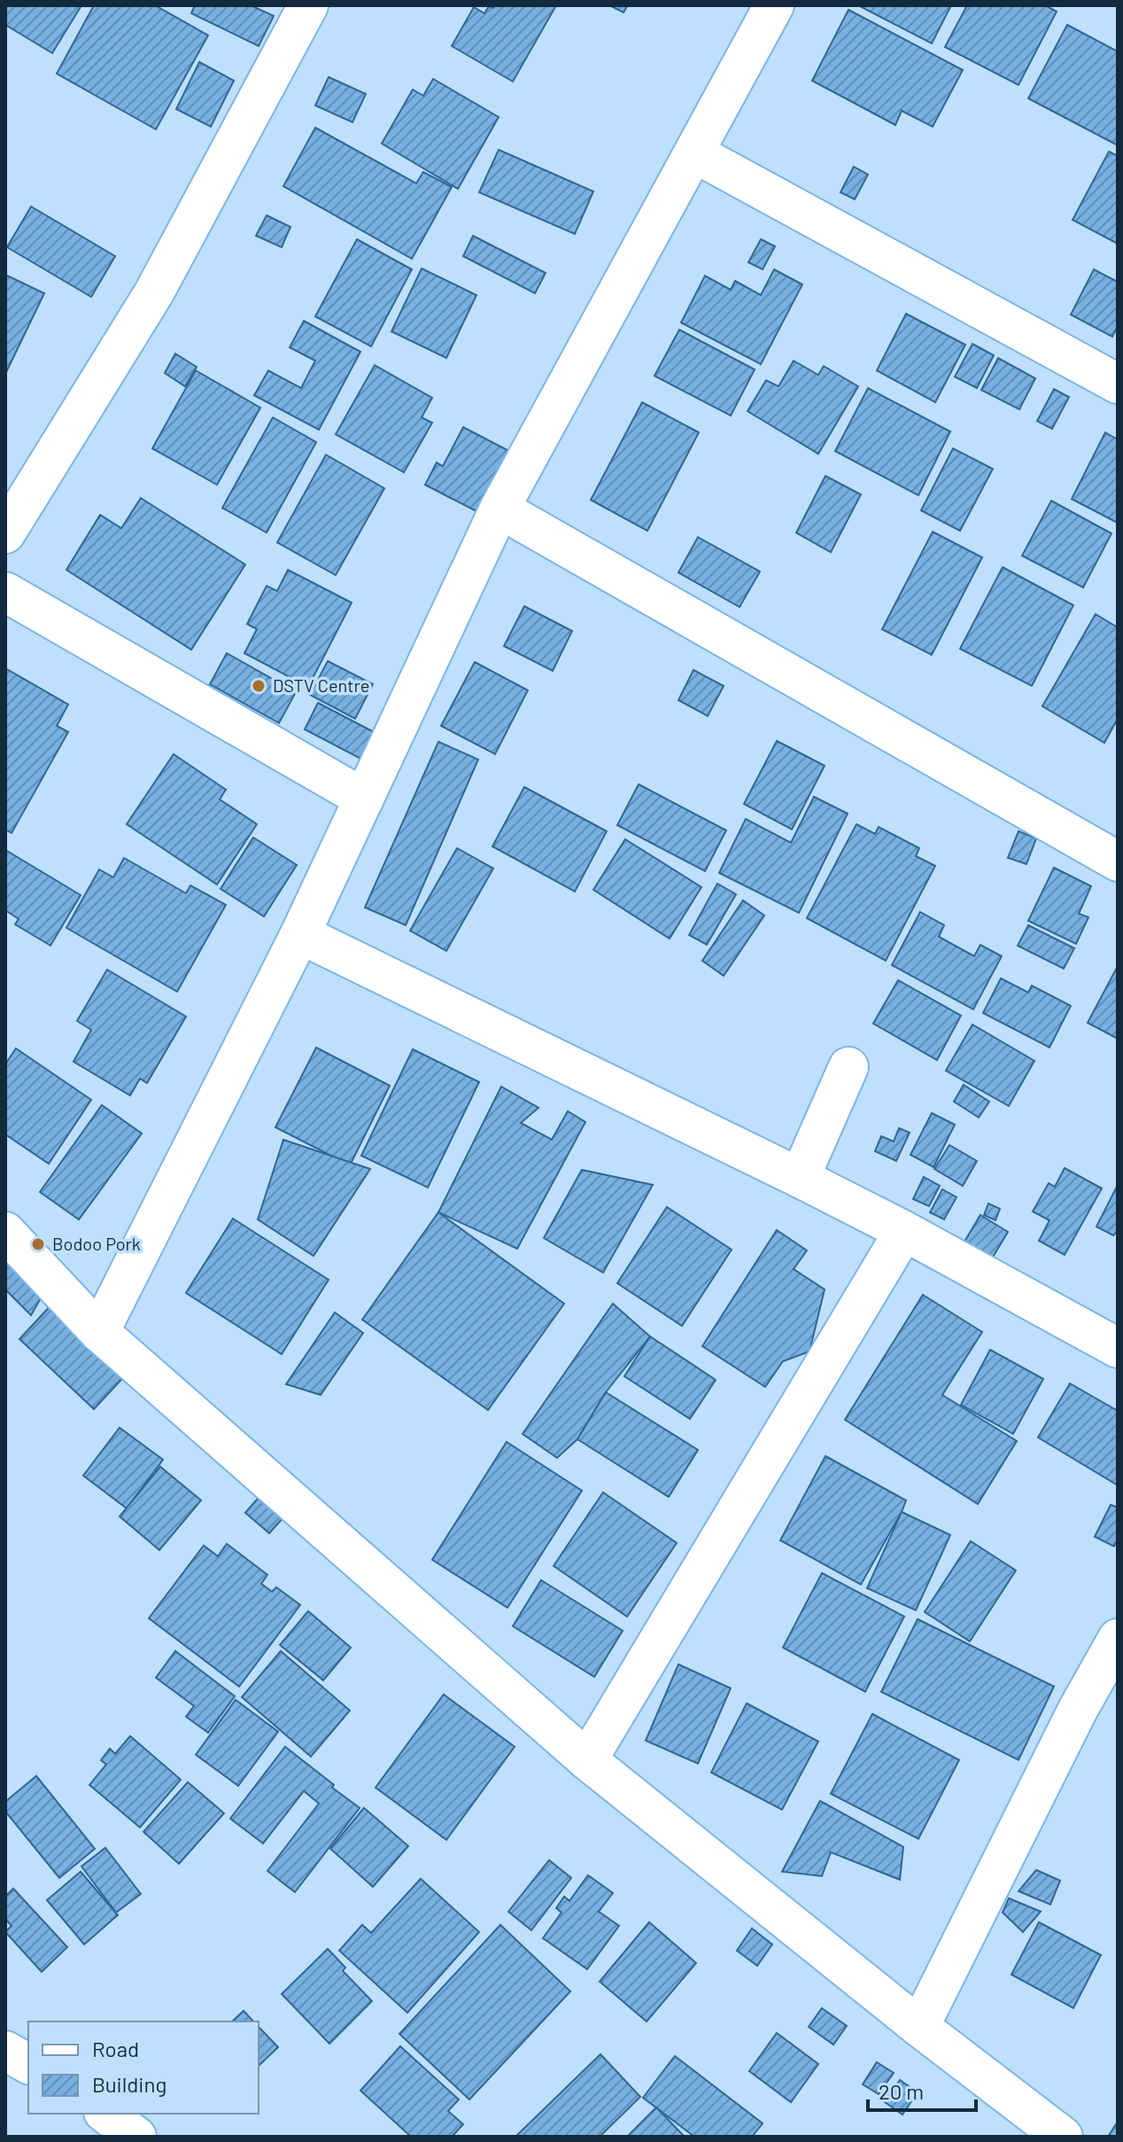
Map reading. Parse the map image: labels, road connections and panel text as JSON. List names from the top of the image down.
{
  "places": ["DSTV Centre", "Bodoo Pork"],
  "legend": ["Road", "Building"],
  "scale_bar": "20 m"
}
